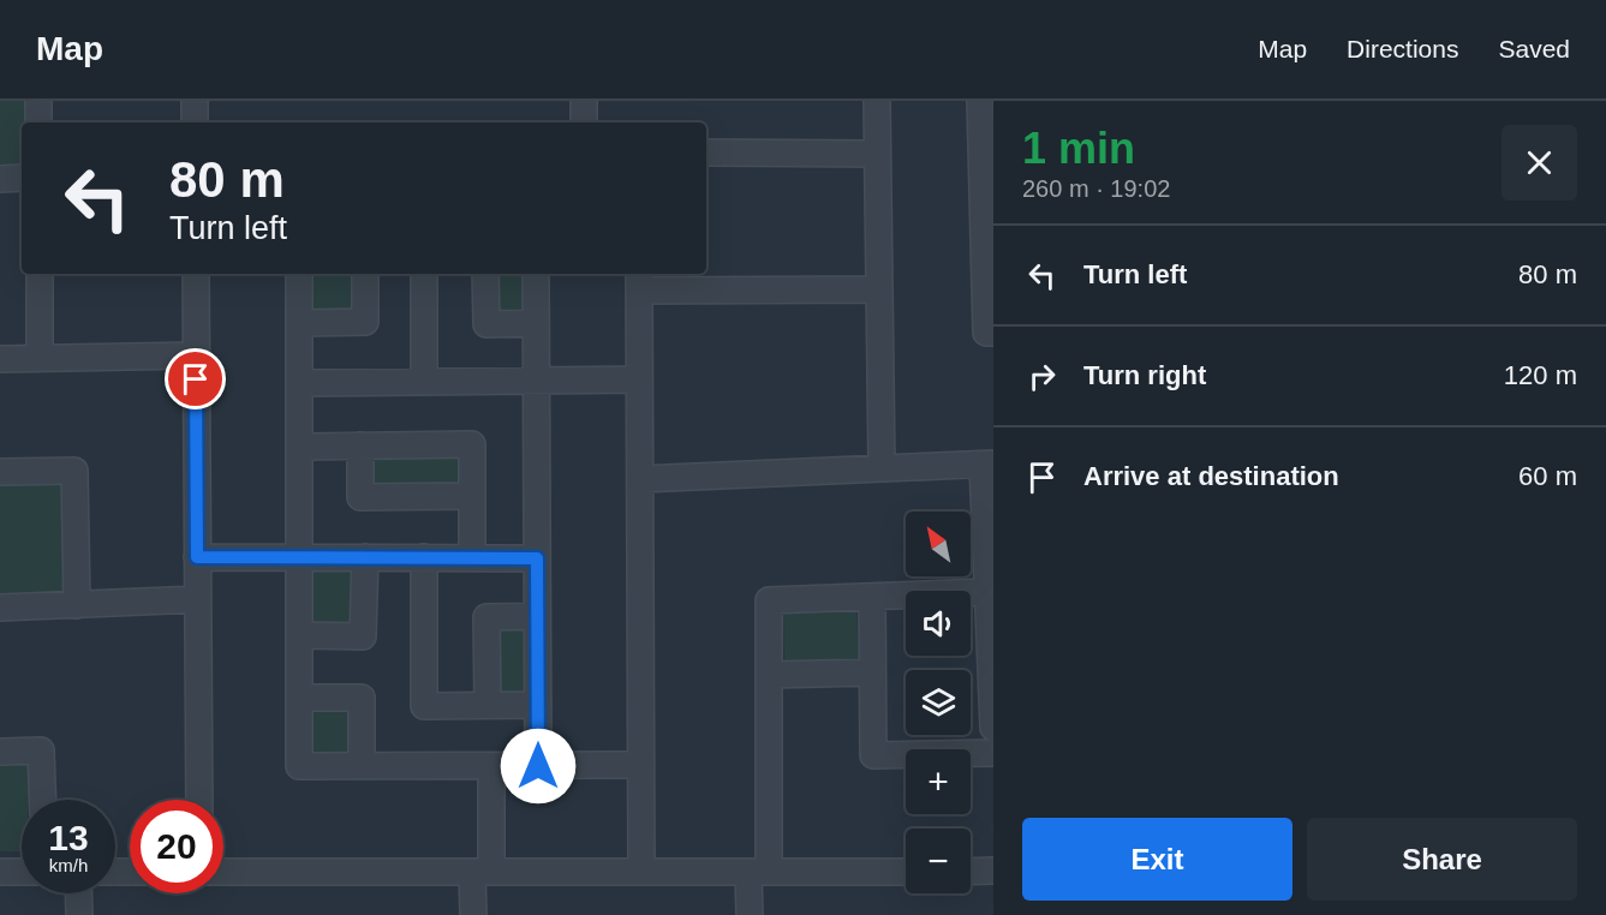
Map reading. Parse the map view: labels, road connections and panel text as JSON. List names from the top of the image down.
{
  "north": "top left",
  "page": {
    "header": "Map",
    "nav": ["Map", "Directions", "Saved"],
    "heading": ["1 min", "260 m · 19:02"],
    "turn": ["80 m", "Turn left"],
    "list": [
      {
        "name": "Turn left",
        "value": "80 m"
      },
      {
        "name": "Turn right",
        "value": "120 m"
      },
      {
        "name": "Arrive at destination",
        "value": "60 m"
      }
    ],
    "map_buttons": ["+", "−"],
    "speed": "13 km/h",
    "limit": "20",
    "buttons": ["Exit", "Share"]
  }
}
